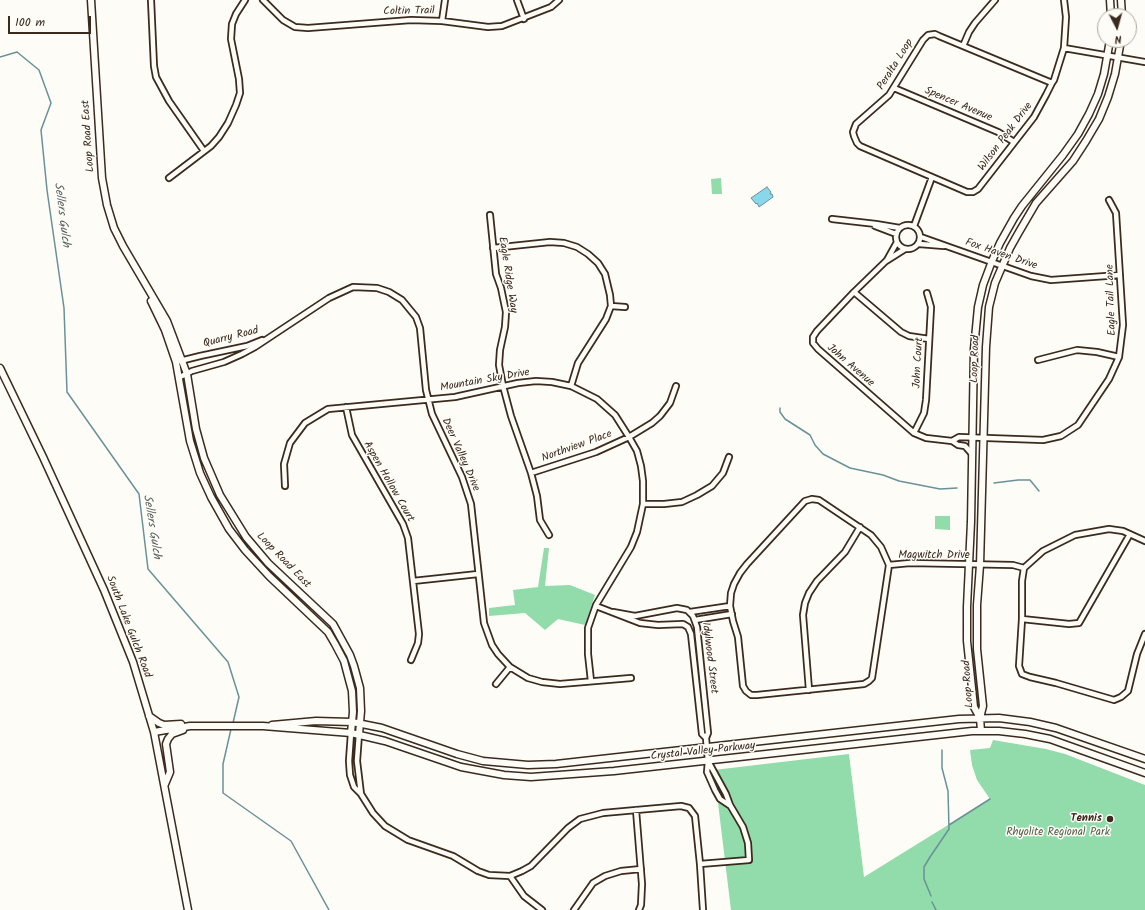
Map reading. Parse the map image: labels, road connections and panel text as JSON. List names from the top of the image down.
{
  "streets": {
    "street": [
      "Coltin Trail",
      "Peralta Loop",
      "Spencer Avenue",
      "Loop Road East",
      "Wilson Peak Drive",
      "Fox Haven Drive",
      "Eagle Ridge Way",
      "Eagle Tail Lane",
      "Quarry Road",
      "Loop Road",
      "John Court",
      "John Avenue",
      "Mountain Sky Drive",
      "Northview Place",
      "Deer Valley Drive",
      "Aspen Hollow Court",
      "Magwitch Drive",
      "South Lake Gulch Road",
      "Idylwood Street",
      "Crystal Valley Parkway"
    ]
  },
  "crossings": [
    ["Peralta Loop", "Spencer Avenue"],
    ["Peralta Loop", "Wilson Peak Drive"],
    ["Spencer Avenue", "Wilson Peak Drive"],
    ["Loop Road East", "Quarry Road"],
    ["Loop Road East", "Crystal Valley Parkway"],
    ["Fox Haven Drive", "Eagle Tail Lane"],
    ["Fox Haven Drive", "Loop Road"],
    ["Fox Haven Drive", "John Avenue"],
    ["Eagle Ridge Way", "Mountain Sky Drive"],
    ["Eagle Ridge Way", "Northview Place"],
    ["Eagle Tail Lane", "Loop Road"],
    ["Eagle Tail Lane", "John Avenue"],
    ["Quarry Road", "Deer Valley Drive"],
    ["Loop Road", "John Avenue"],
    ["Loop Road", "Magwitch Drive"],
    ["Loop Road", "Crystal Valley Parkway"],
    ["John Court", "John Avenue"],
    ["Mountain Sky Drive", "Northview Place"],
    ["Mountain Sky Drive", "Deer Valley Drive"],
    ["Mountain Sky Drive", "Aspen Hollow Court"],
    ["Mountain Sky Drive", "Idylwood Street"],
    ["South Lake Gulch Road", "Crystal Valley Parkway"],
    ["Idylwood Street", "Crystal Valley Parkway"]
  ],
  "water": ["Sellers Gulch"],
  "parks": ["Rhyolite Regional Park"],
  "places": ["Tennis"],
  "scale_bar": "100 m",
  "north": "bottom"
}
